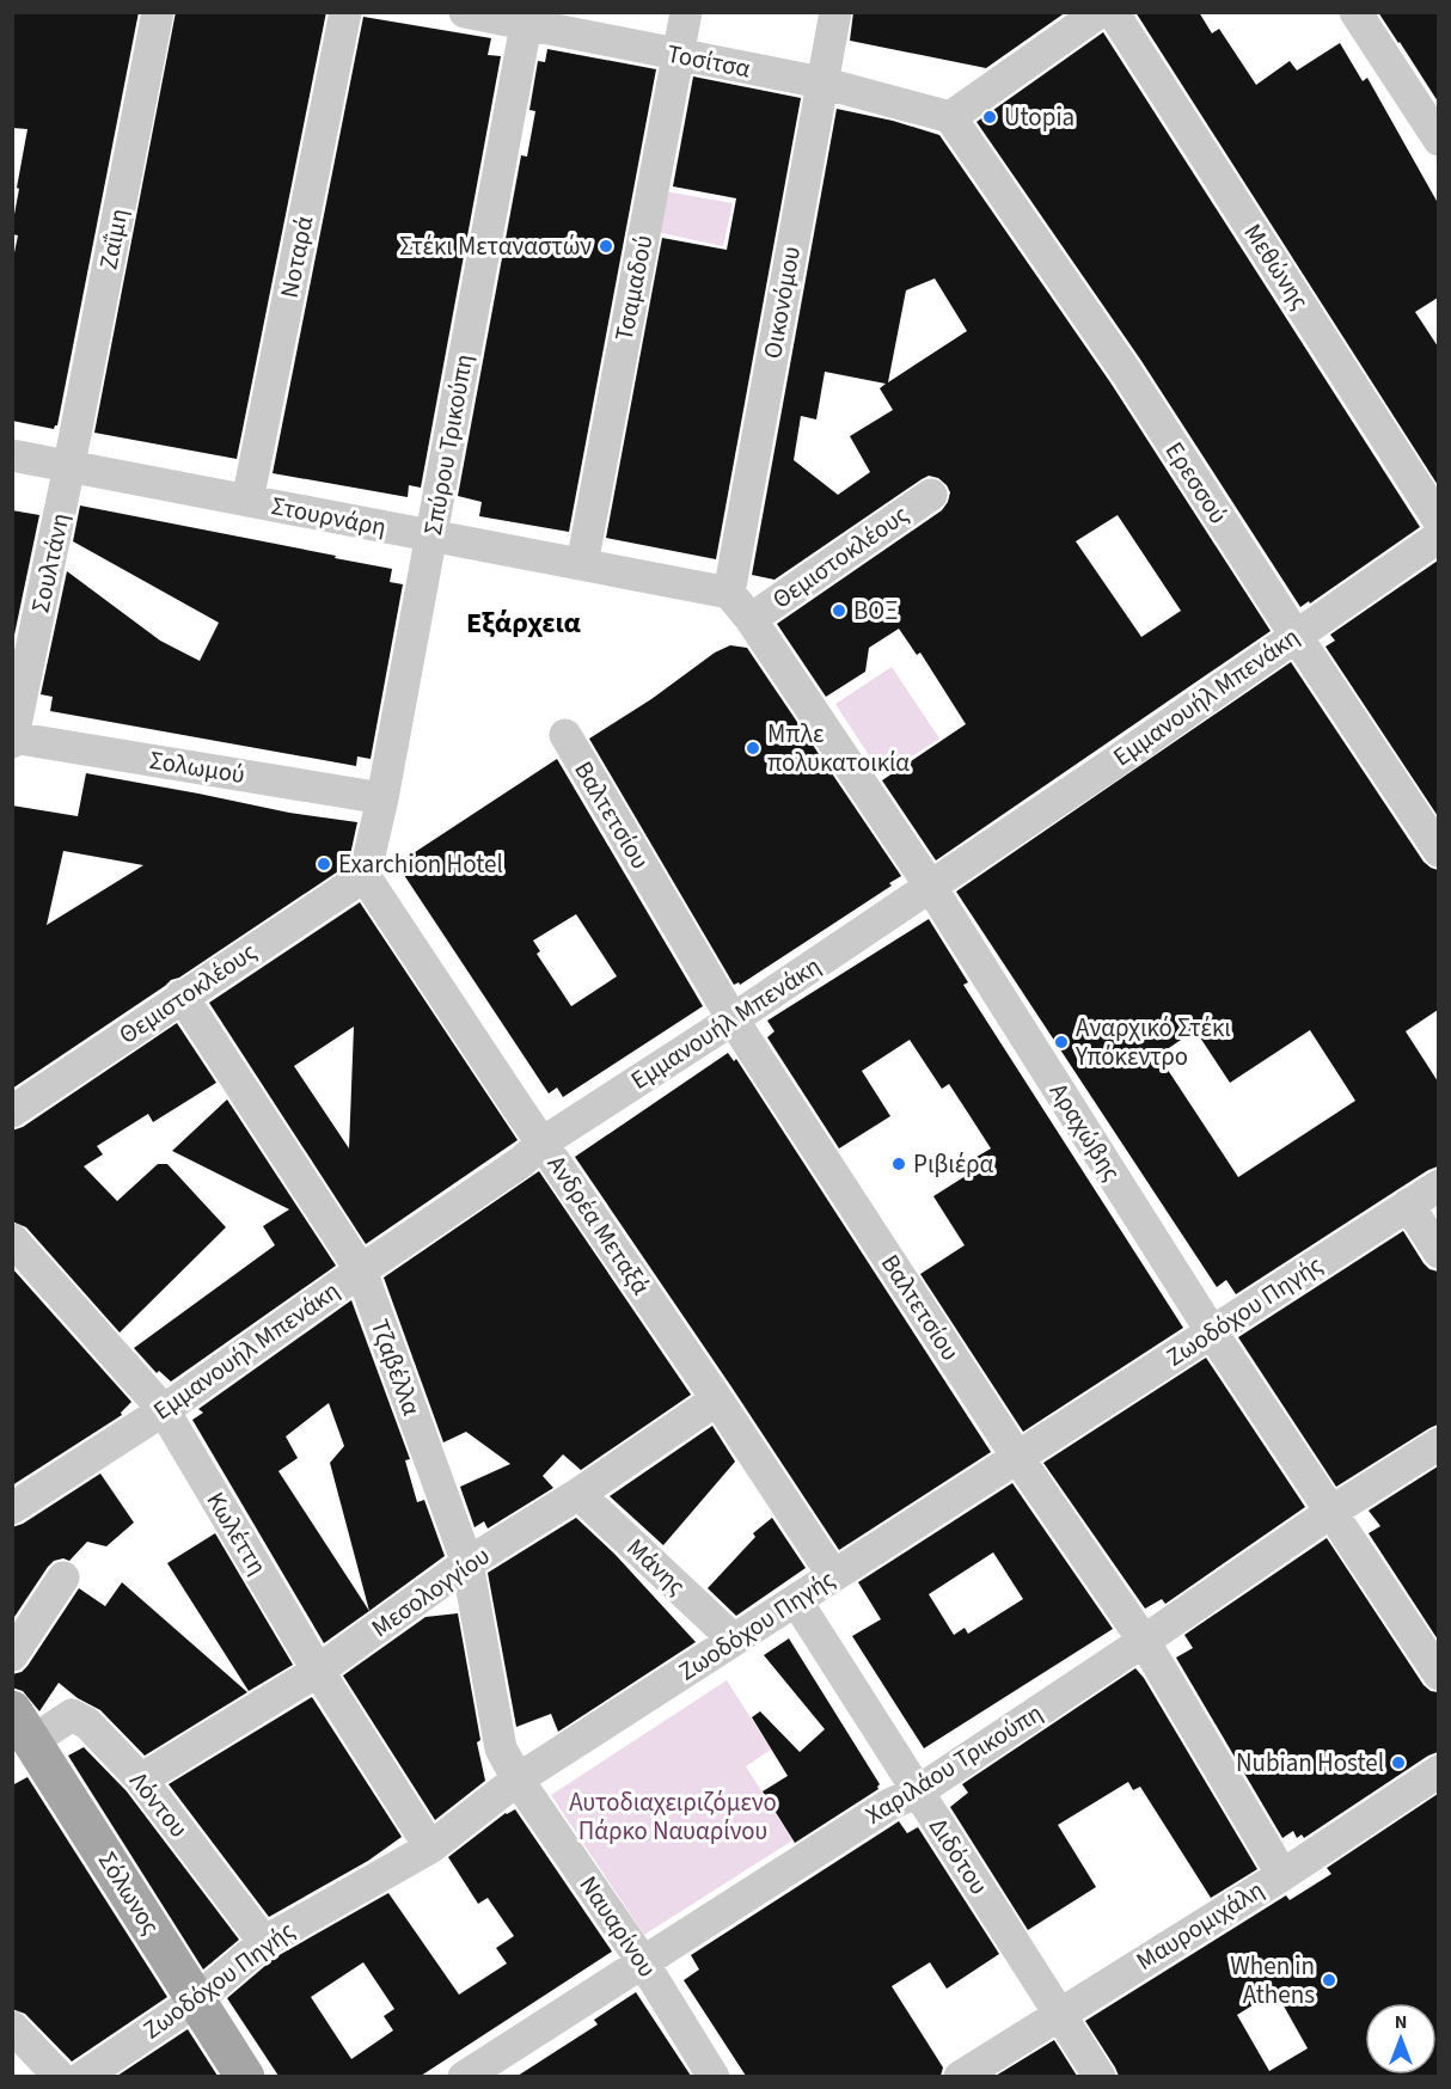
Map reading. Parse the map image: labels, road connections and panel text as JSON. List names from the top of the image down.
{
  "streets": {
    "main road": ["Σόλωνος"],
    "street": [
      "Τοσίτσα",
      "Ζαΐμη",
      "Νοταρά",
      "Μεθώνης",
      "Τσαμαδού",
      "Οικονόμου",
      "Σπύρου Τρικούπη",
      "Ερεσσού",
      "Στουρνάρη",
      "Θεμιστοκλέους",
      "Σουλτάνη",
      "Εμμανουήλ Μπενάκη",
      "Σολωμού",
      "Βαλτετσίου",
      "Αραχώβης",
      "Ανδρέα Μεταξά",
      "Ζωοδόχου Πηγής",
      "Τζαβέλλα",
      "Κωλέττη",
      "Μάνης",
      "Μεσολογγίου",
      "Χαριλάου Τρικούπη",
      "Λόντου",
      "Διδότου",
      "Μαυρομιχάλη",
      "Ναυαρίνου"
    ]
  },
  "crossings": [
    ["Τοσίτσα", "Τσαμαδού"],
    ["Τοσίτσα", "Οικονόμου"],
    ["Τοσίτσα", "Σπύρου Τρικούπη"],
    ["Τοσίτσα", "Ερεσσού"],
    ["Ζαΐμη", "Στουρνάρη"],
    ["Ζαΐμη", "Σουλτάνη"],
    ["Νοταρά", "Στουρνάρη"],
    ["Τσαμαδού", "Στουρνάρη"],
    ["Οικονόμου", "Στουρνάρη"],
    ["Οικονόμου", "Αραχώβης"],
    ["Σπύρου Τρικούπη", "Στουρνάρη"],
    ["Σπύρου Τρικούπη", "Θεμιστοκλέους"],
    ["Σπύρου Τρικούπη", "Σολωμού"],
    ["Σπύρου Τρικούπη", "Ανδρέα Μεταξά"],
    ["Ερεσσού", "Εμμανουήλ Μπενάκη"],
    ["Στουρνάρη", "Σουλτάνη"],
    ["Στουρνάρη", "Αραχώβης"],
    ["Θεμιστοκλέους", "Αραχώβης"],
    ["Θεμιστοκλέους", "Ανδρέα Μεταξά"],
    ["Θεμιστοκλέους", "Τζαβέλλα"],
    ["Σουλτάνη", "Σολωμού"],
    ["Εμμανουήλ Μπενάκη", "Βαλτετσίου"],
    ["Εμμανουήλ Μπενάκη", "Αραχώβης"],
    ["Εμμανουήλ Μπενάκη", "Ανδρέα Μεταξά"],
    ["Εμμανουήλ Μπενάκη", "Τζαβέλλα"],
    ["Εμμανουήλ Μπενάκη", "Κωλέττη"],
    ["Βαλτετσίου", "Ζωοδόχου Πηγής"],
    ["Βαλτετσίου", "Χαριλάου Τρικούπη"],
    ["Βαλτετσίου", "Μαυρομιχάλη"],
    ["Αραχώβης", "Ζωοδόχου Πηγής"],
    ["Αραχώβης", "Χαριλάου Τρικούπη"],
    ["Ανδρέα Μεταξά", "Ζωοδόχου Πηγής"],
    ["Ανδρέα Μεταξά", "Μεσολογγίου"],
    ["Ζωοδόχου Πηγής", "Τζαβέλλα"],
    ["Ζωοδόχου Πηγής", "Κωλέττη"],
    ["Ζωοδόχου Πηγής", "Μάνης"],
    ["Ζωοδόχου Πηγής", "Λόντου"],
    ["Ζωοδόχου Πηγής", "Διδότου"],
    ["Ζωοδόχου Πηγής", "Σόλωνος"],
    ["Ζωοδόχου Πηγής", "Ναυαρίνου"],
    ["Τζαβέλλα", "Μεσολογγίου"],
    ["Τζαβέλλα", "Ναυαρίνου"],
    ["Κωλέττη", "Μεσολογγίου"],
    ["Μάνης", "Μεσολογγίου"],
    ["Μεσολογγίου", "Λόντου"],
    ["Χαριλάου Τρικούπη", "Διδότου"],
    ["Χαριλάου Τρικούπη", "Ναυαρίνου"],
    ["Λόντου", "Σόλωνος"],
    ["Διδότου", "Μαυρομιχάλη"]
  ],
  "districts": ["Εξάρχεια"],
  "parks": ["Αυτοδιαχειριζόμενο Πάρκο Ναυαρίνου"],
  "places": [
    "Utopia",
    "Στέκι Μεταναστών",
    "ΒΟΞ",
    "Μπλε πολυκατοικία",
    "Exarchion Hotel",
    "Αναρχικό Στέκι Υπόκεντρο",
    "Ριβιέρα",
    "Nubian Hostel",
    "When in Athens"
  ],
  "north": "top"
}
